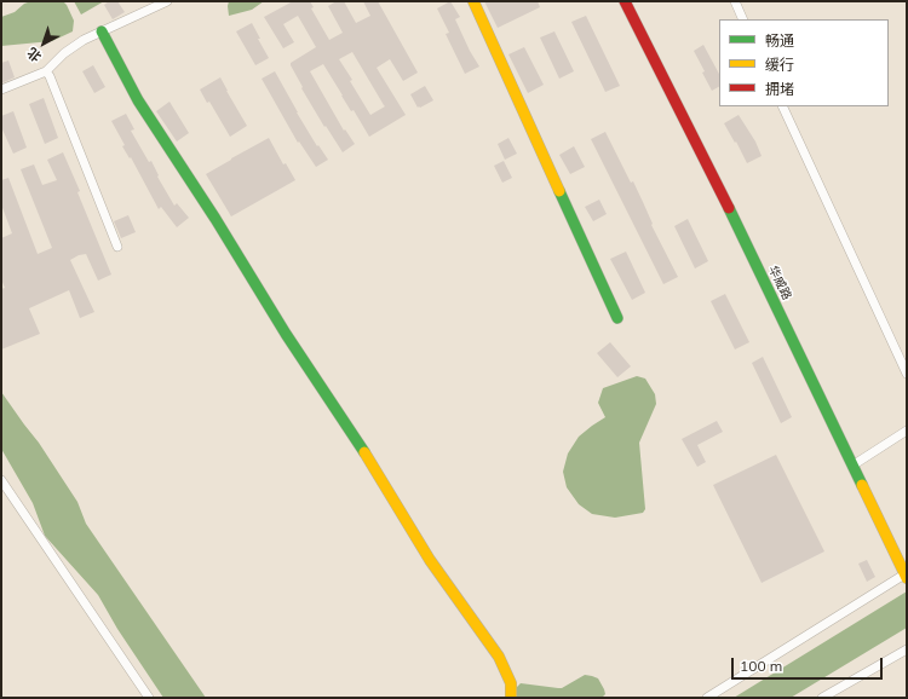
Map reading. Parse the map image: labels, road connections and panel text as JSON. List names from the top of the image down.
{
  "streets": {
    "street": ["华威路"]
  },
  "legend": ["畅通", "缓行", "拥堵"],
  "scale_bar": "100 m",
  "north": "bottom left"
}
